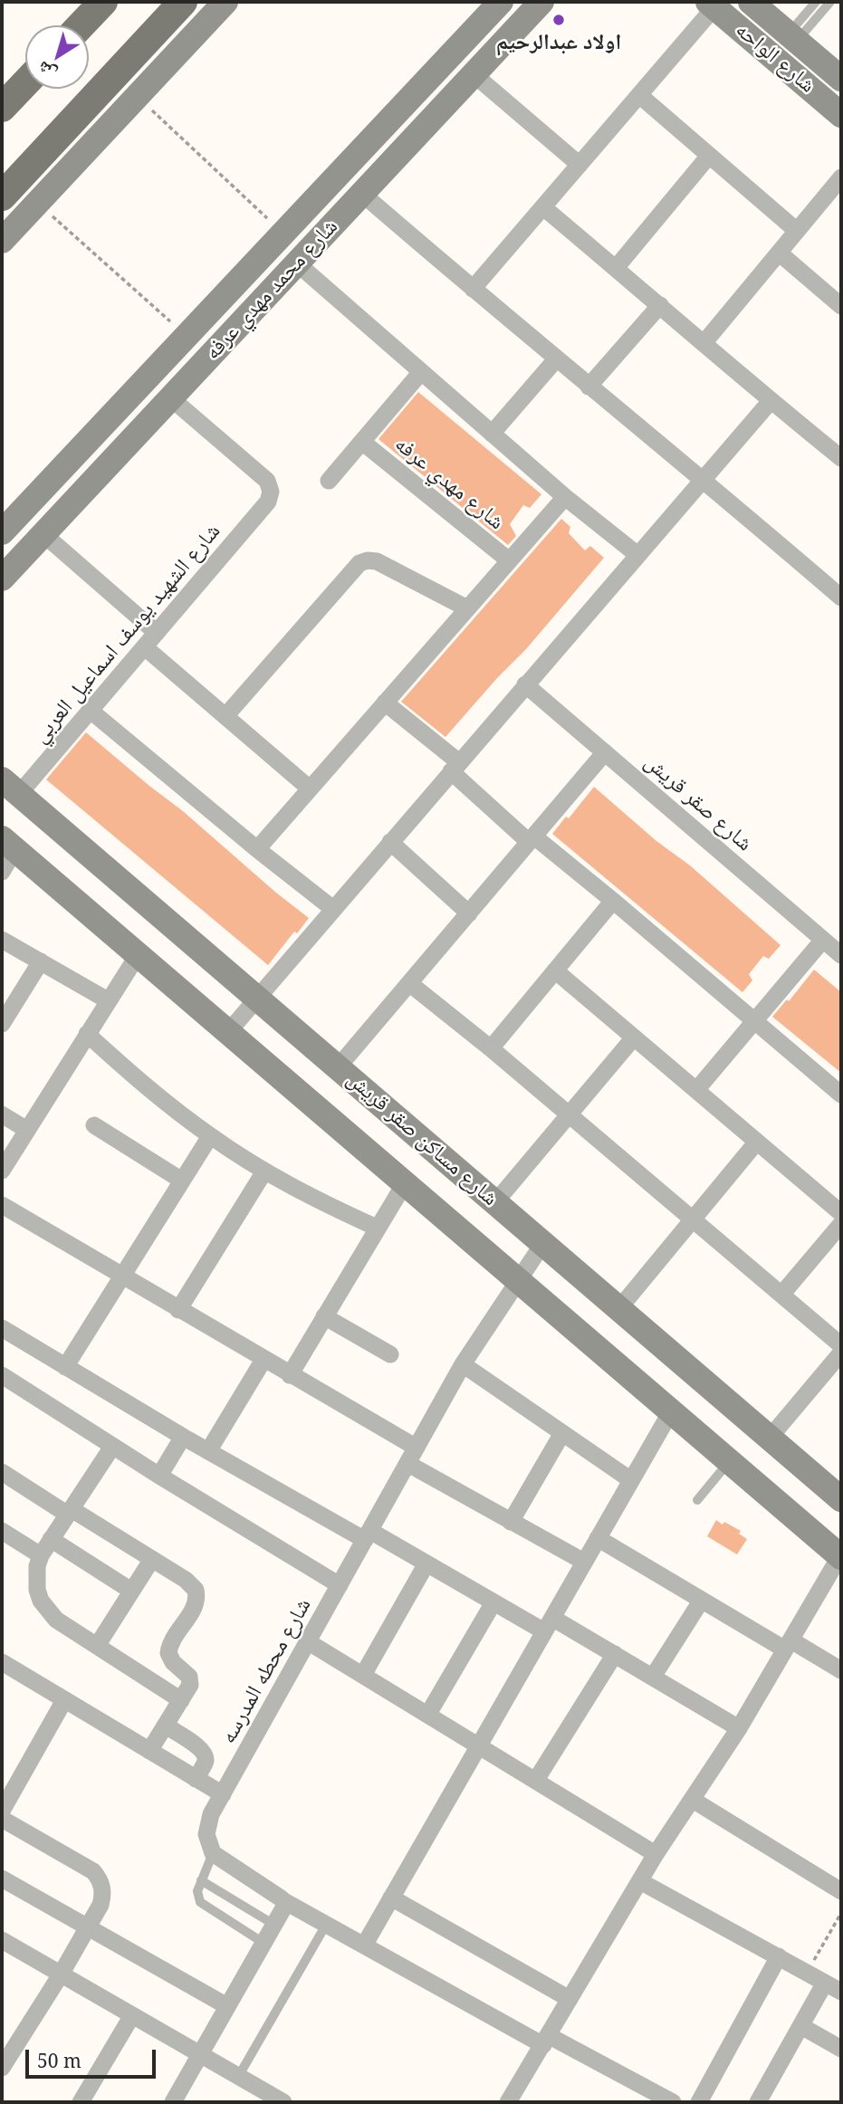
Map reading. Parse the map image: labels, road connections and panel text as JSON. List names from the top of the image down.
{
  "streets": {
    "street": [
      "شارع الواحه",
      "شارع محمد مهدي عرفه",
      "شارع مهدي عرفه",
      "شارع الشهيد يوسف اسماعيل العربي",
      "شارع صقر قريش",
      "شارع مساكن صقر قريش",
      "شارع محطه المدرسه"
    ]
  },
  "crossings": [
    ["شارع محمد مهدي عرفه", "شارع الشهيد يوسف اسماعيل العربي"],
    ["شارع الشهيد يوسف اسماعيل العربي", "شارع مساكن صقر قريش"],
    ["شارع مساكن صقر قريش", "شارع محطه المدرسه"]
  ],
  "places": ["اولاد عبدالرحيم"],
  "scale_bar": "50 m",
  "north": "bottom left"
}
